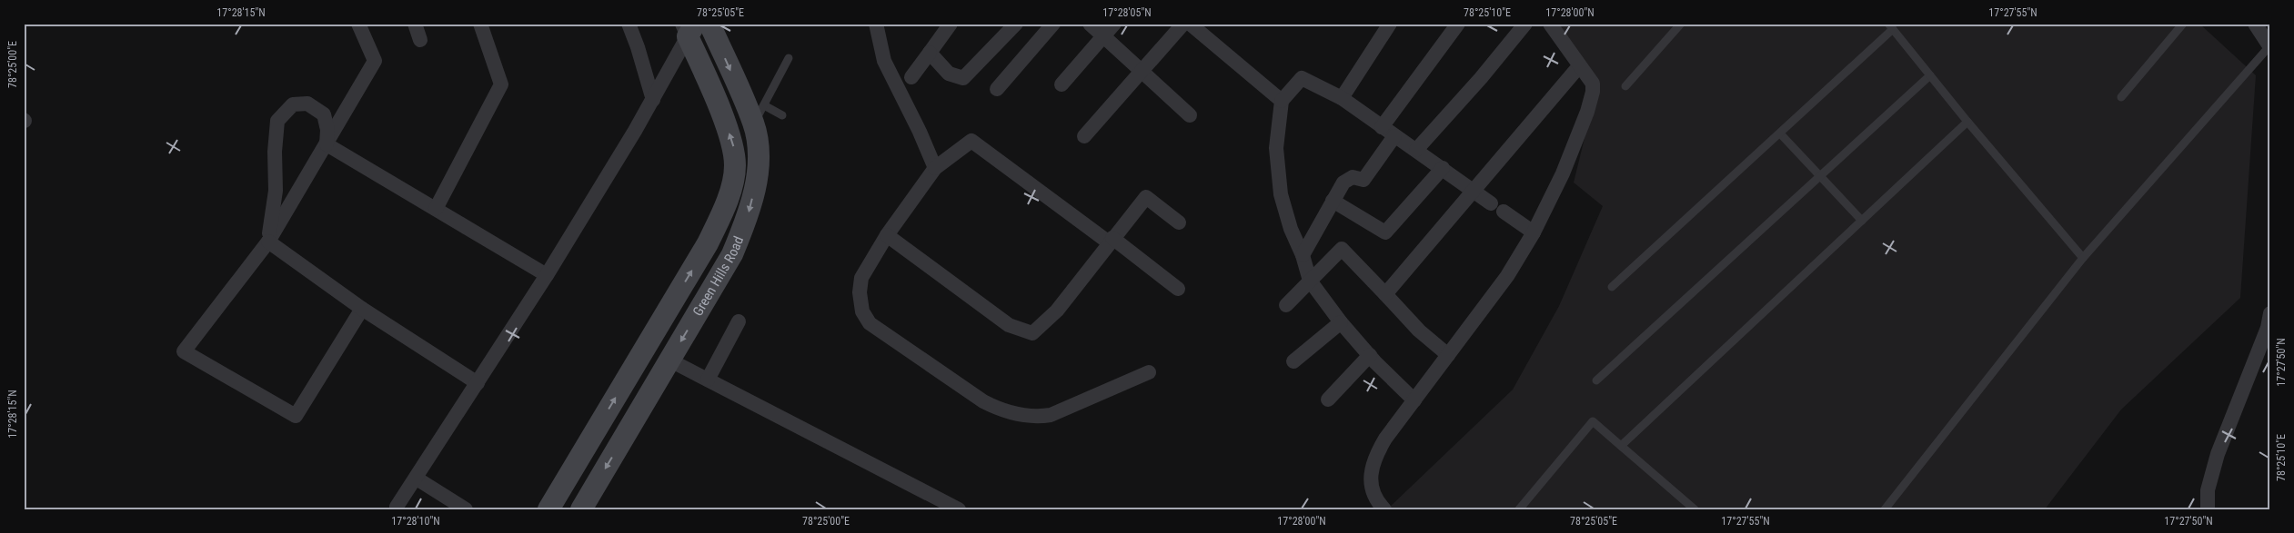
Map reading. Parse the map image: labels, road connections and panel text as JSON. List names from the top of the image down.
{
  "streets": {
    "street": ["Green Hills Road"]
  },
  "coordinates": [
    "17°28'15\"N",
    "78°25'05\"E",
    "17°28'05\"N",
    "78°25'10\"E",
    "17°28'00\"N",
    "17°27'55\"N",
    "78°25'00\"E",
    "17°27'50\"N",
    "17°28'10\"N"
  ]
}
